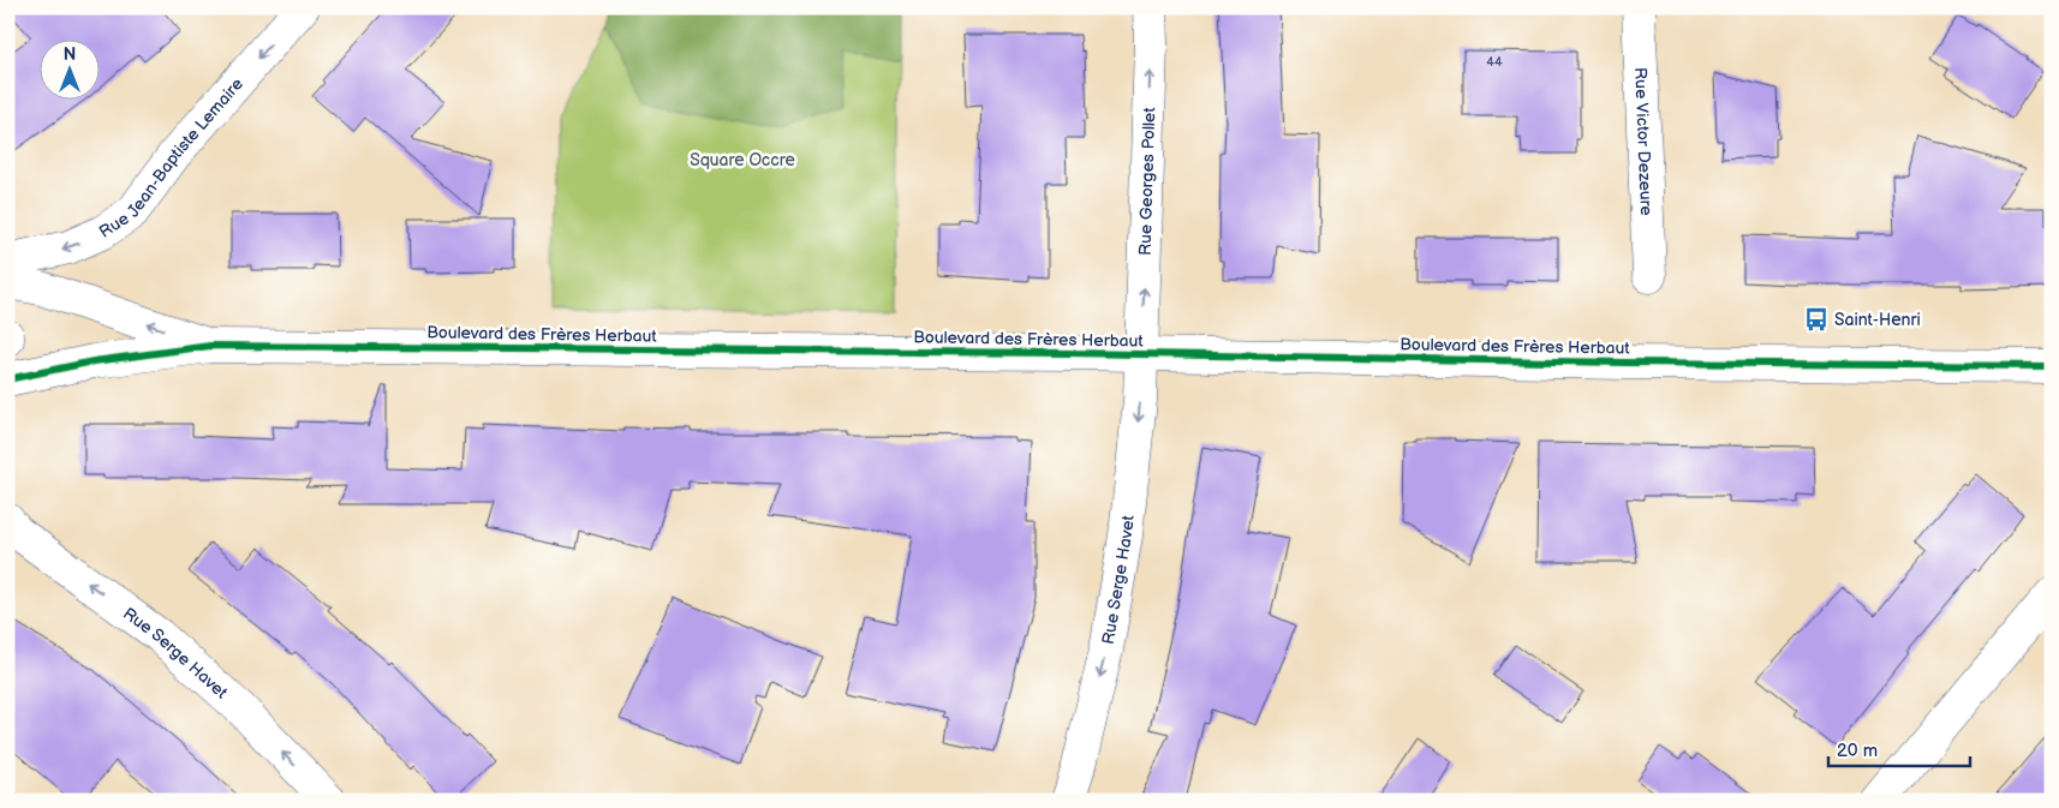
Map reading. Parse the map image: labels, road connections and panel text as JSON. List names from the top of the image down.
{
  "streets": {
    "street": [
      "Rue Victor Dezeure",
      "Rue Jean-Baptiste Lemaire",
      "Rue Georges Pollet",
      "Boulevard des Frères Herbaut",
      "Rue Serge Havet"
    ]
  },
  "crossings": [
    ["Rue Georges Pollet", "Boulevard des Frères Herbaut"],
    ["Rue Georges Pollet", "Rue Serge Havet"],
    ["Boulevard des Frères Herbaut", "Rue Serge Havet"]
  ],
  "one_way": ["Rue Jean-Baptiste Lemaire", "Rue Georges Pollet"],
  "parks": ["Square Occre"],
  "places": {
    "bus stop": ["Saint-Henri"]
  },
  "house_numbers": ["44"],
  "scale_bar": "20 m",
  "north": "top"
}
